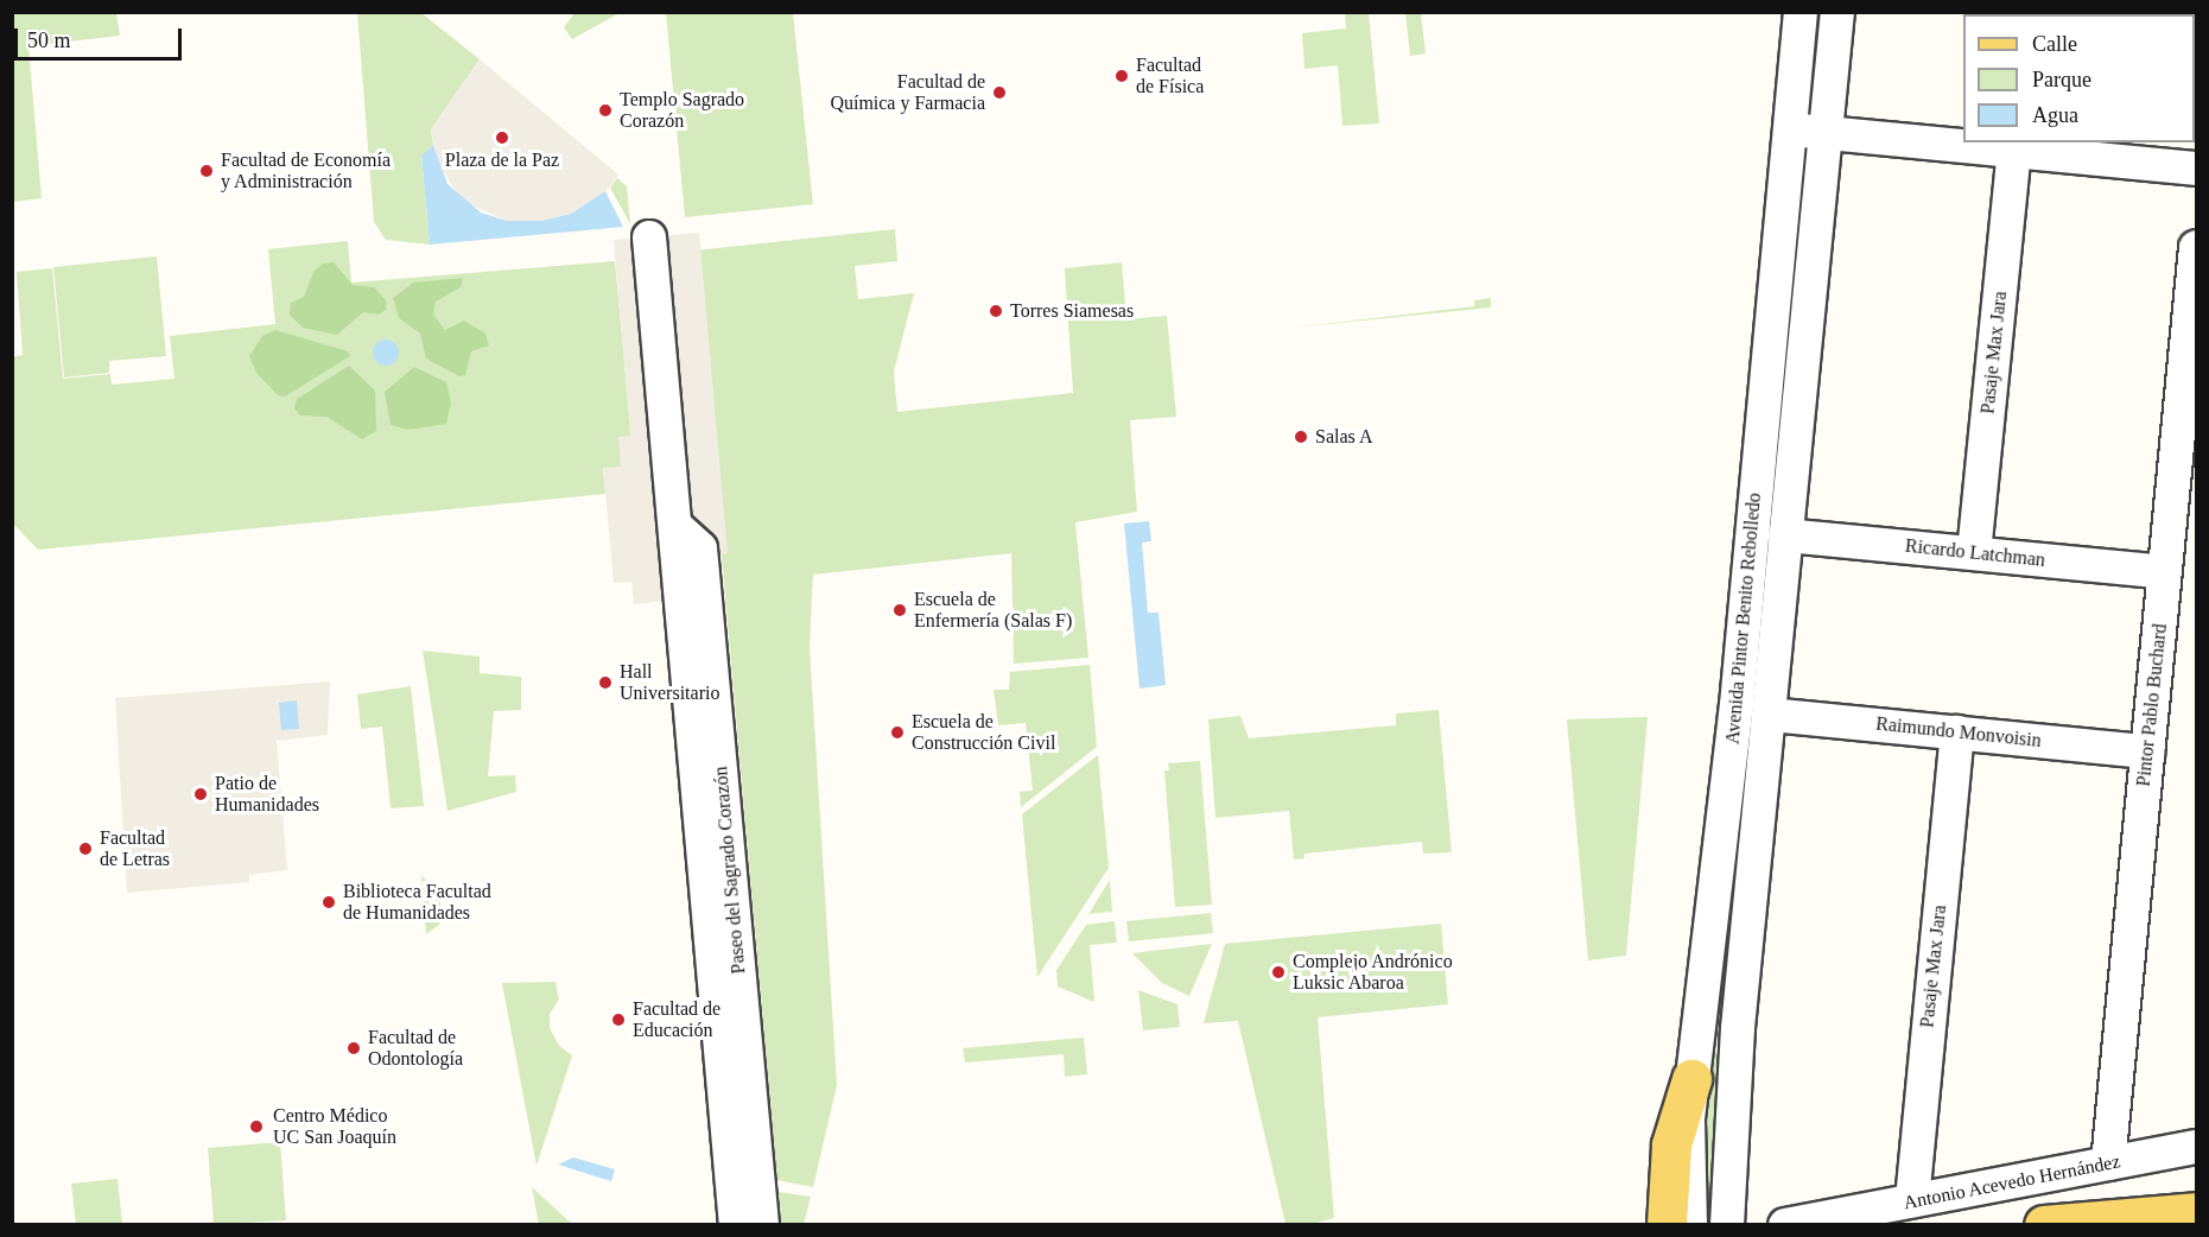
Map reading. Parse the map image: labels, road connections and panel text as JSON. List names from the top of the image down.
{
  "streets": {
    "street": [
      "Pasaje Max Jara",
      "Ricardo Latchman",
      "Avenida Pintor Benito Rebolledo",
      "Pintor Pablo Buchard",
      "Raimundo Monvoisin",
      "Paseo del Sagrado Corazón",
      "Antonio Acevedo Hernández"
    ]
  },
  "crossings": [
    ["Pasaje Max Jara", "Ricardo Latchman"],
    ["Pasaje Max Jara", "Raimundo Monvoisin"],
    ["Pasaje Max Jara", "Antonio Acevedo Hernández"],
    ["Ricardo Latchman", "Avenida Pintor Benito Rebolledo"],
    ["Ricardo Latchman", "Pintor Pablo Buchard"],
    ["Avenida Pintor Benito Rebolledo", "Raimundo Monvoisin"],
    ["Pintor Pablo Buchard", "Raimundo Monvoisin"],
    ["Pintor Pablo Buchard", "Antonio Acevedo Hernández"]
  ],
  "places": [
    "Facultad de Física",
    "Facultad de Química y Farmacia",
    "Templo Sagrado Corazón",
    "Plaza de la Paz",
    "Facultad de Economía y Administración",
    "Torres Siamesas",
    "Salas A",
    "Escuela de Enfermería (Salas F)",
    "Hall Universitario",
    "Escuela de Construcción Civil",
    "Patio de Humanidades",
    "Facultad de Letras",
    "Biblioteca Facultad de Humanidades",
    "Complejo Andrónico Luksic Abaroa",
    "Facultad de Educación",
    "Facultad de Odontología",
    "Centro Médico UC San Joaquín"
  ],
  "legend": ["Calle", "Parque", "Agua"],
  "scale_bar": "50 m"
}
